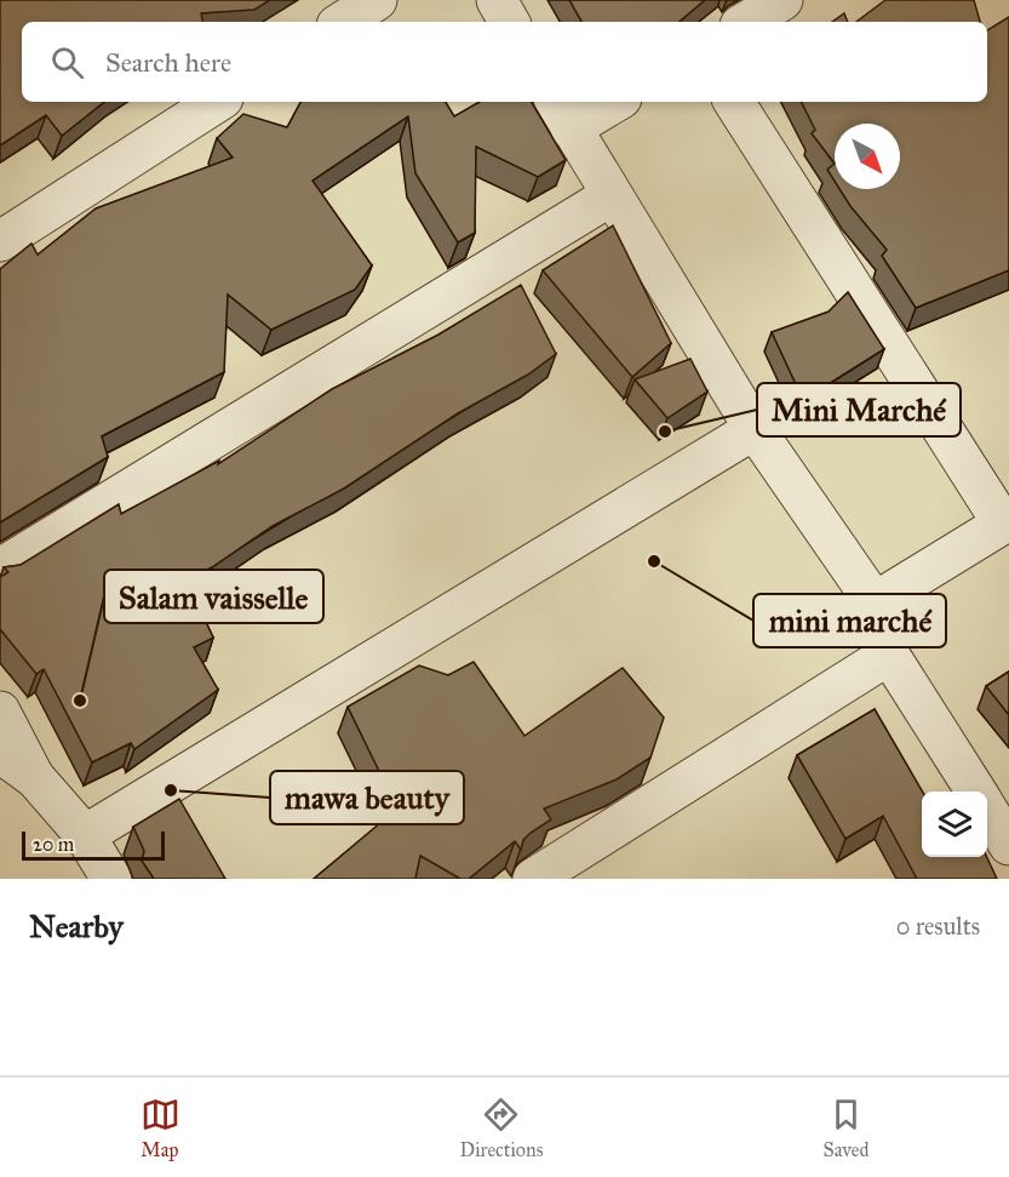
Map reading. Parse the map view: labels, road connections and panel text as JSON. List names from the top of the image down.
{
  "places": [
    "Mini Marché",
    "mini marché",
    "Salam vaisselle",
    "mawa beauty"
  ],
  "scale_bar": "20 m",
  "north": "bottom right",
  "page": {
    "search": "Search here",
    "scale": "20 m",
    "heading": ["Nearby", "0 results"],
    "nav": ["Map", "Directions", "Saved"]
  }
}
